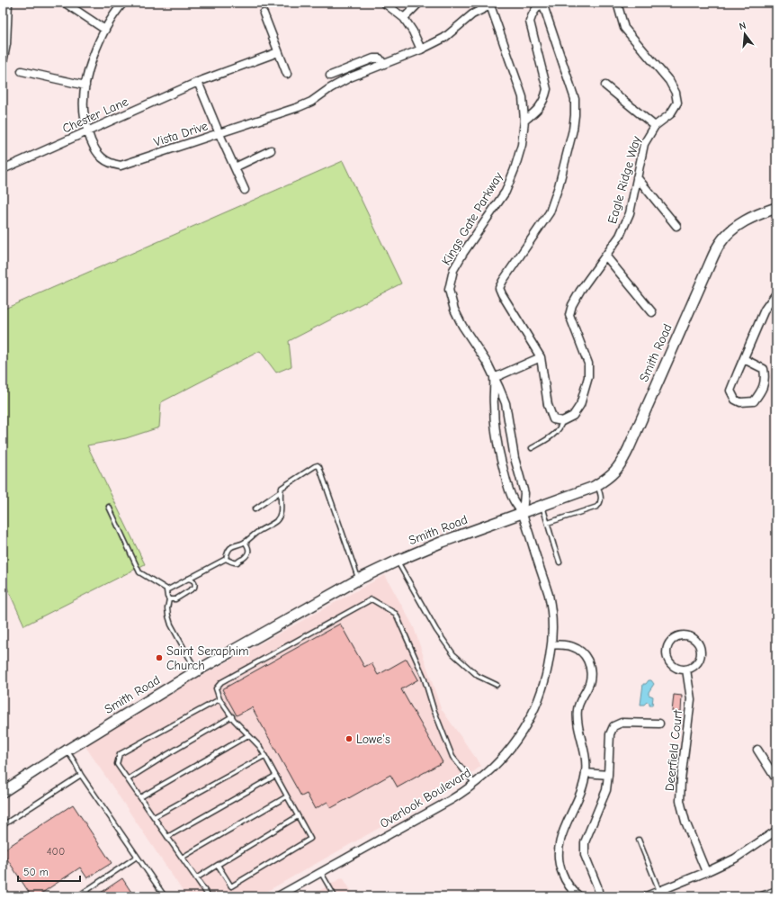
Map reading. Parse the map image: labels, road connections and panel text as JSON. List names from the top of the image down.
{
  "streets": {
    "street": [
      "Chester Lane",
      "Vista Drive",
      "Eagle Ridge Way",
      "Kings Gate Parkway",
      "Smith Road",
      "Deerfield Court",
      "Overlook Boulevard"
    ]
  },
  "crossings": [
    ["Chester Lane", "Vista Drive"],
    ["Vista Drive", "Kings Gate Parkway"],
    ["Kings Gate Parkway", "Smith Road"],
    ["Kings Gate Parkway", "Overlook Boulevard"],
    ["Smith Road", "Overlook Boulevard"]
  ],
  "places": ["Saint Seraphim Church", "Lowe's"],
  "house_numbers": ["400"],
  "scale_bar": "50 m",
  "north": "top"
}
